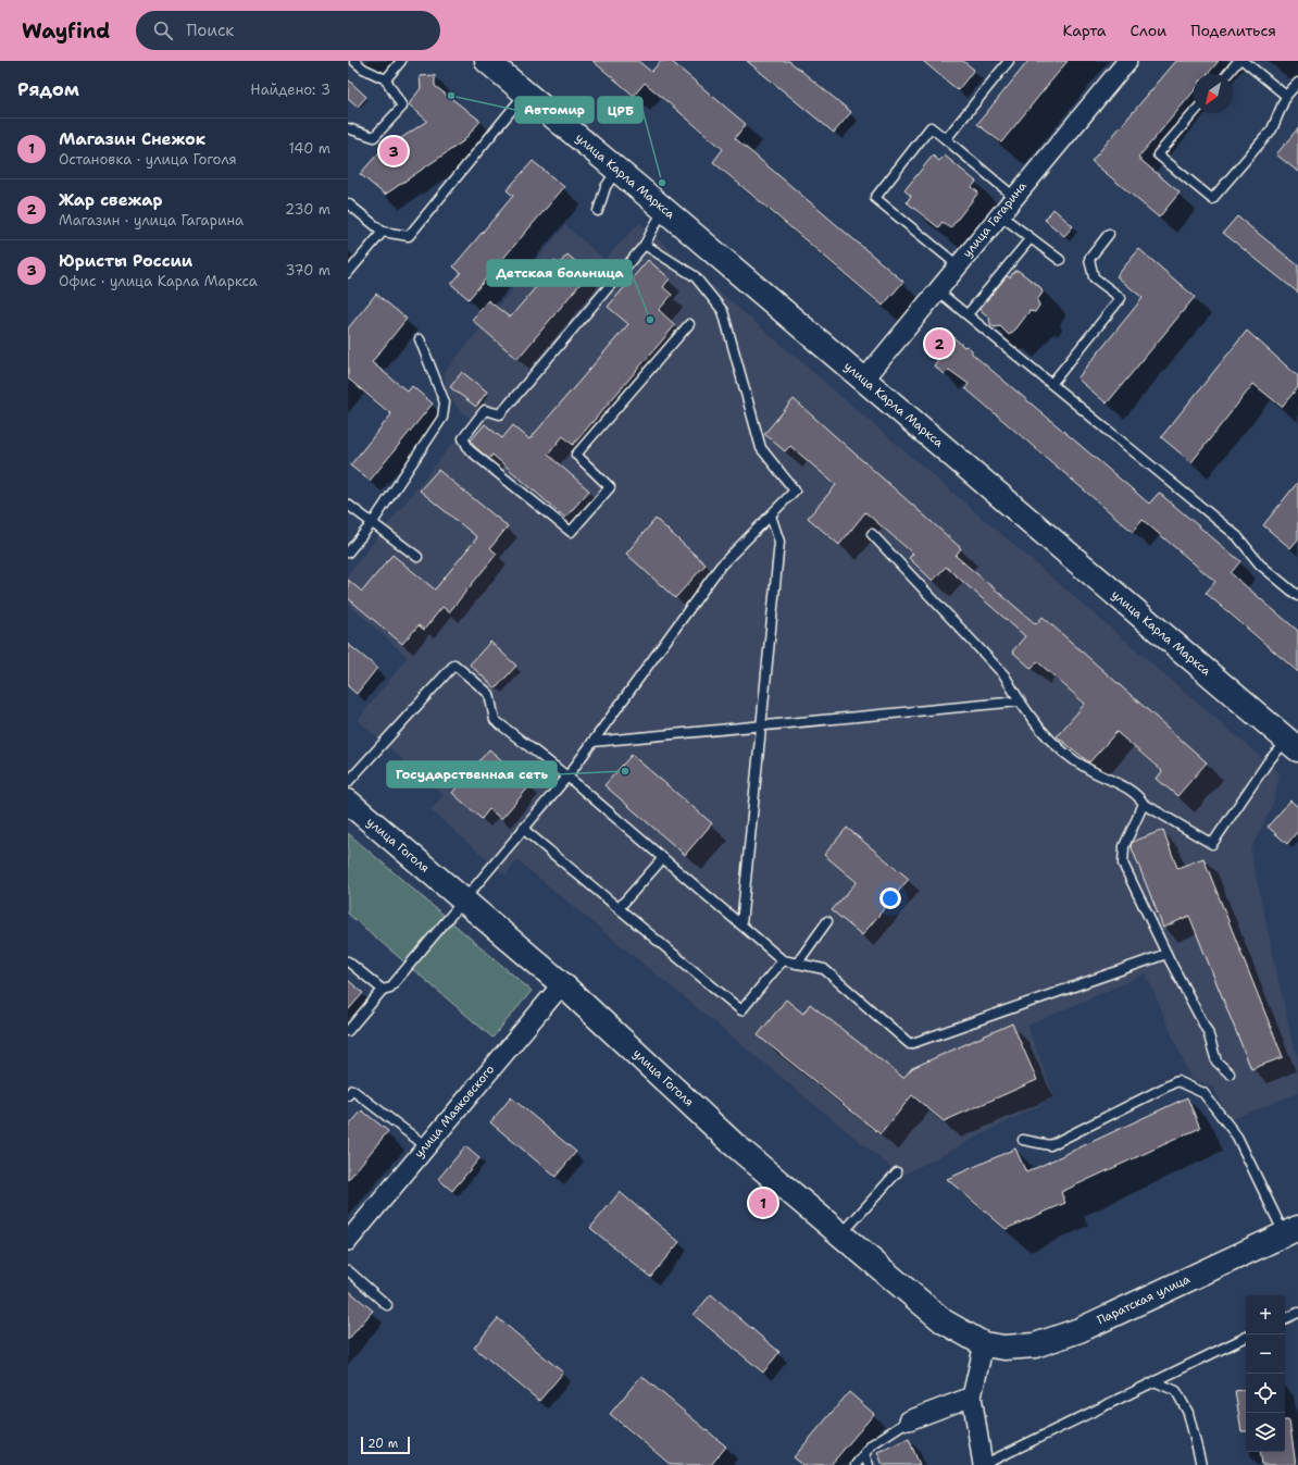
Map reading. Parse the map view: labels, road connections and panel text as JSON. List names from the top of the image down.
{
  "streets": {
    "main road": ["улица Карла Маркса", "улица Гоголя", "Паратская улица"],
    "street": ["улица Гагарина", "улица Маяковского"]
  },
  "crossings": [
    ["улица Карла Маркса", "улица Гагарина"],
    ["улица Гоголя", "улица Маяковского"],
    ["улица Гоголя", "Паратская улица"]
  ],
  "places": [
    "Автомир",
    "ЦРБ",
    "Детская больница",
    "Государственная сеть"
  ],
  "scale_bar": "20 m",
  "north": "bottom left",
  "page": {
    "header": "Wayfind",
    "search": "Поиск",
    "nav": ["Карта", "Слои", "Поделиться"],
    "heading": ["Рядом", "Найдено: 3"],
    "list": [
      {
        "mark": "1",
        "name": "Магазин Снежок",
        "note": "Остановка · улица Гоголя",
        "value": "140 m"
      },
      {
        "mark": "2",
        "name": "Жар свежар",
        "note": "Магазин · улица Гагарина",
        "value": "230 m"
      },
      {
        "mark": "3",
        "name": "Юристы России",
        "note": "Офис · улица Карла Маркса",
        "value": "370 m"
      }
    ],
    "pins": ["3", "2", "1"],
    "map_buttons": ["+", "−"],
    "scale": "20 m"
  }
}
